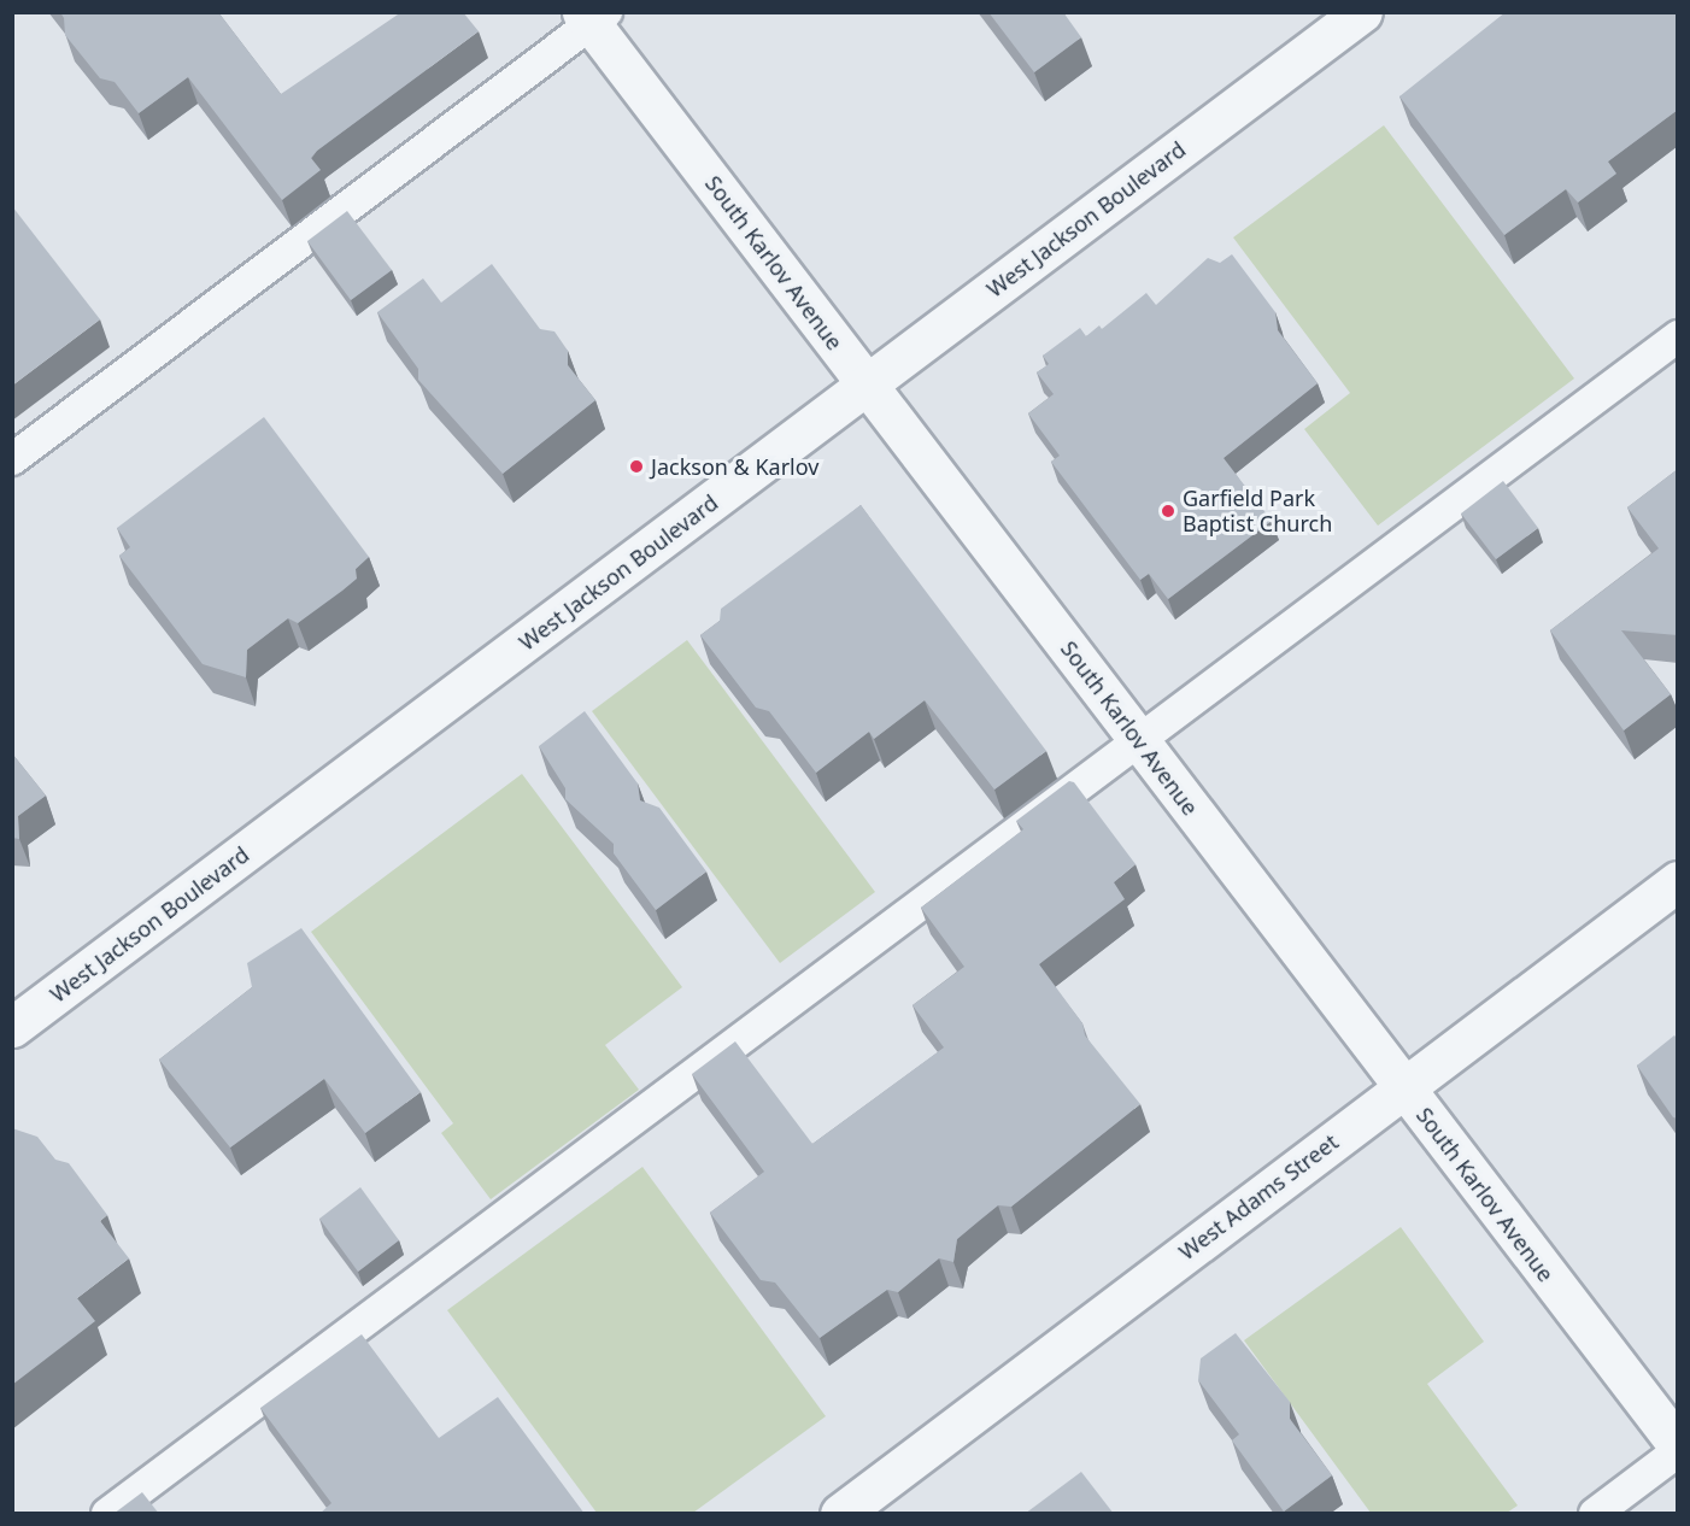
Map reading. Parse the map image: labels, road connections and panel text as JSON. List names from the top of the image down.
{
  "streets": {
    "street": ["West Jackson Boulevard", "South Karlov Avenue", "West Adams Street"]
  },
  "crossings": [
    ["West Jackson Boulevard", "South Karlov Avenue"],
    ["South Karlov Avenue", "West Adams Street"]
  ],
  "places": ["Jackson & Karlov", "Garfield Park Baptist Church"]
}
